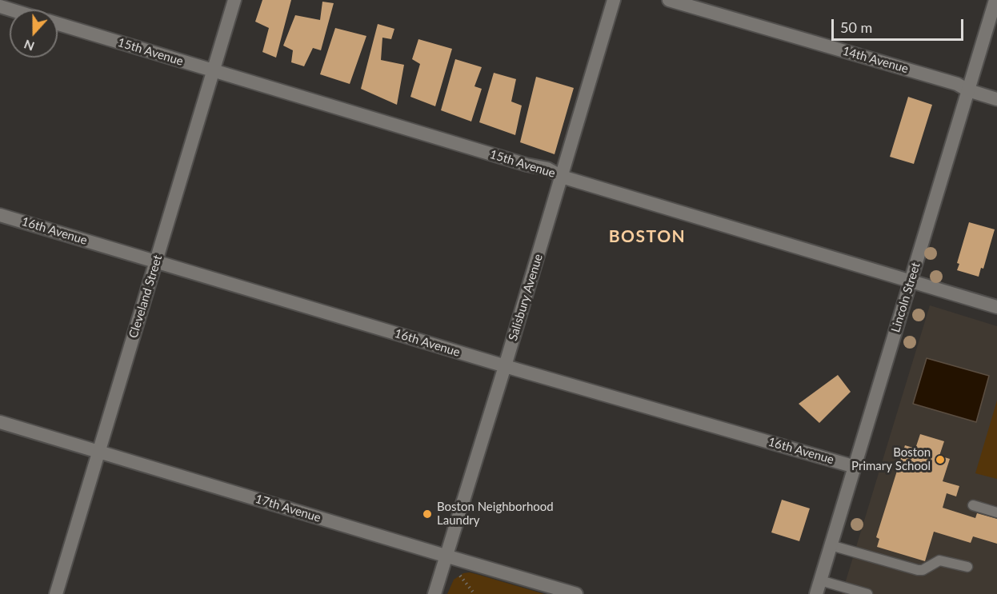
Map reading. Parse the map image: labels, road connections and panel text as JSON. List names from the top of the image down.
{
  "streets": {
    "street": [
      "15th Avenue",
      "14th Avenue",
      "16th Avenue",
      "Cleveland Street",
      "Salisbury Avenue",
      "Lincoln Street",
      "17th Avenue"
    ]
  },
  "crossings": [
    ["15th Avenue", "Cleveland Street"],
    ["15th Avenue", "Salisbury Avenue"],
    ["15th Avenue", "Lincoln Street"],
    ["14th Avenue", "Lincoln Street"],
    ["16th Avenue", "Cleveland Street"],
    ["16th Avenue", "Salisbury Avenue"],
    ["16th Avenue", "Lincoln Street"],
    ["Cleveland Street", "17th Avenue"],
    ["Salisbury Avenue", "17th Avenue"]
  ],
  "districts": ["BOSTON"],
  "places": ["Boston Primary School", "Boston Neighborhood Laundry"],
  "scale_bar": "50 m",
  "north": "bottom"
}
